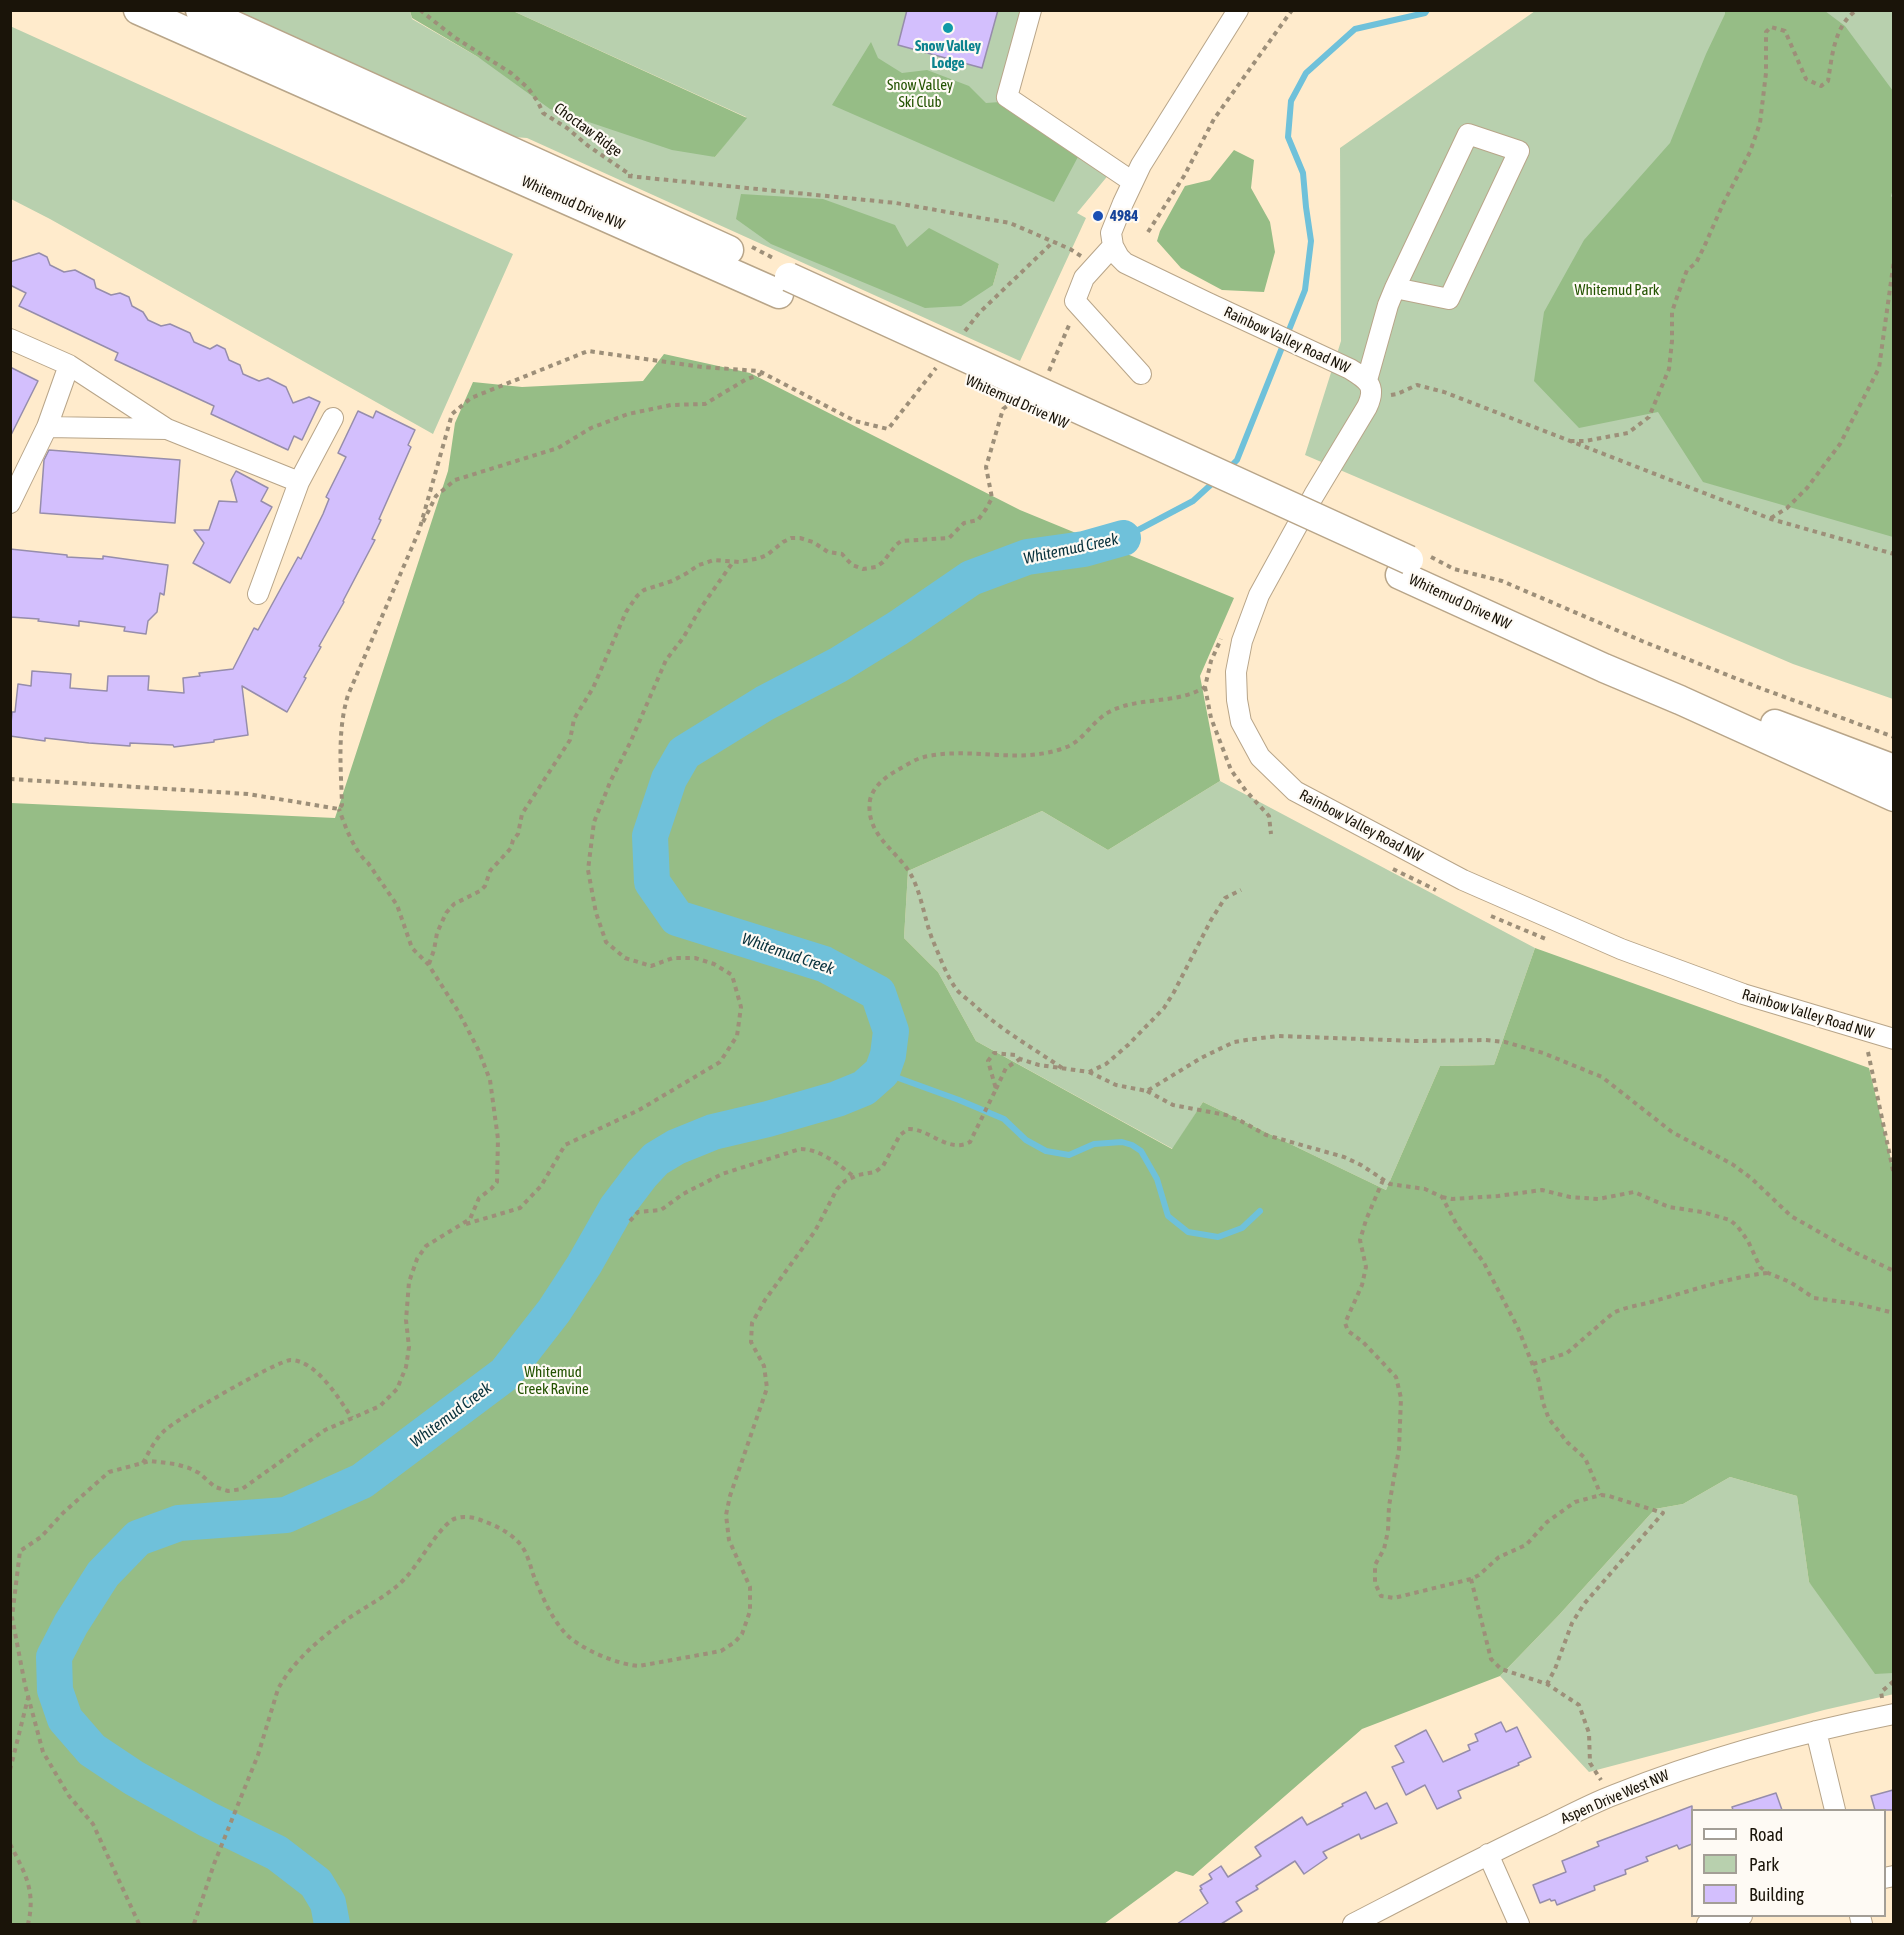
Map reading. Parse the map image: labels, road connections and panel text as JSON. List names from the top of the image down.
{
  "streets": {
    "highway": ["Whitemud Drive NW"],
    "street": ["Rainbow Valley Road NW", "Aspen Drive West NW"],
    "path": ["Choctaw Ridge"]
  },
  "water": ["Whitemud Creek"],
  "parks": ["Snow Valley Ski Club", "Whitemud Park", "Whitemud Creek Ravine"],
  "places": ["Snow Valley Lodge", "4984"],
  "legend": ["Road", "Park", "Building"]
}
